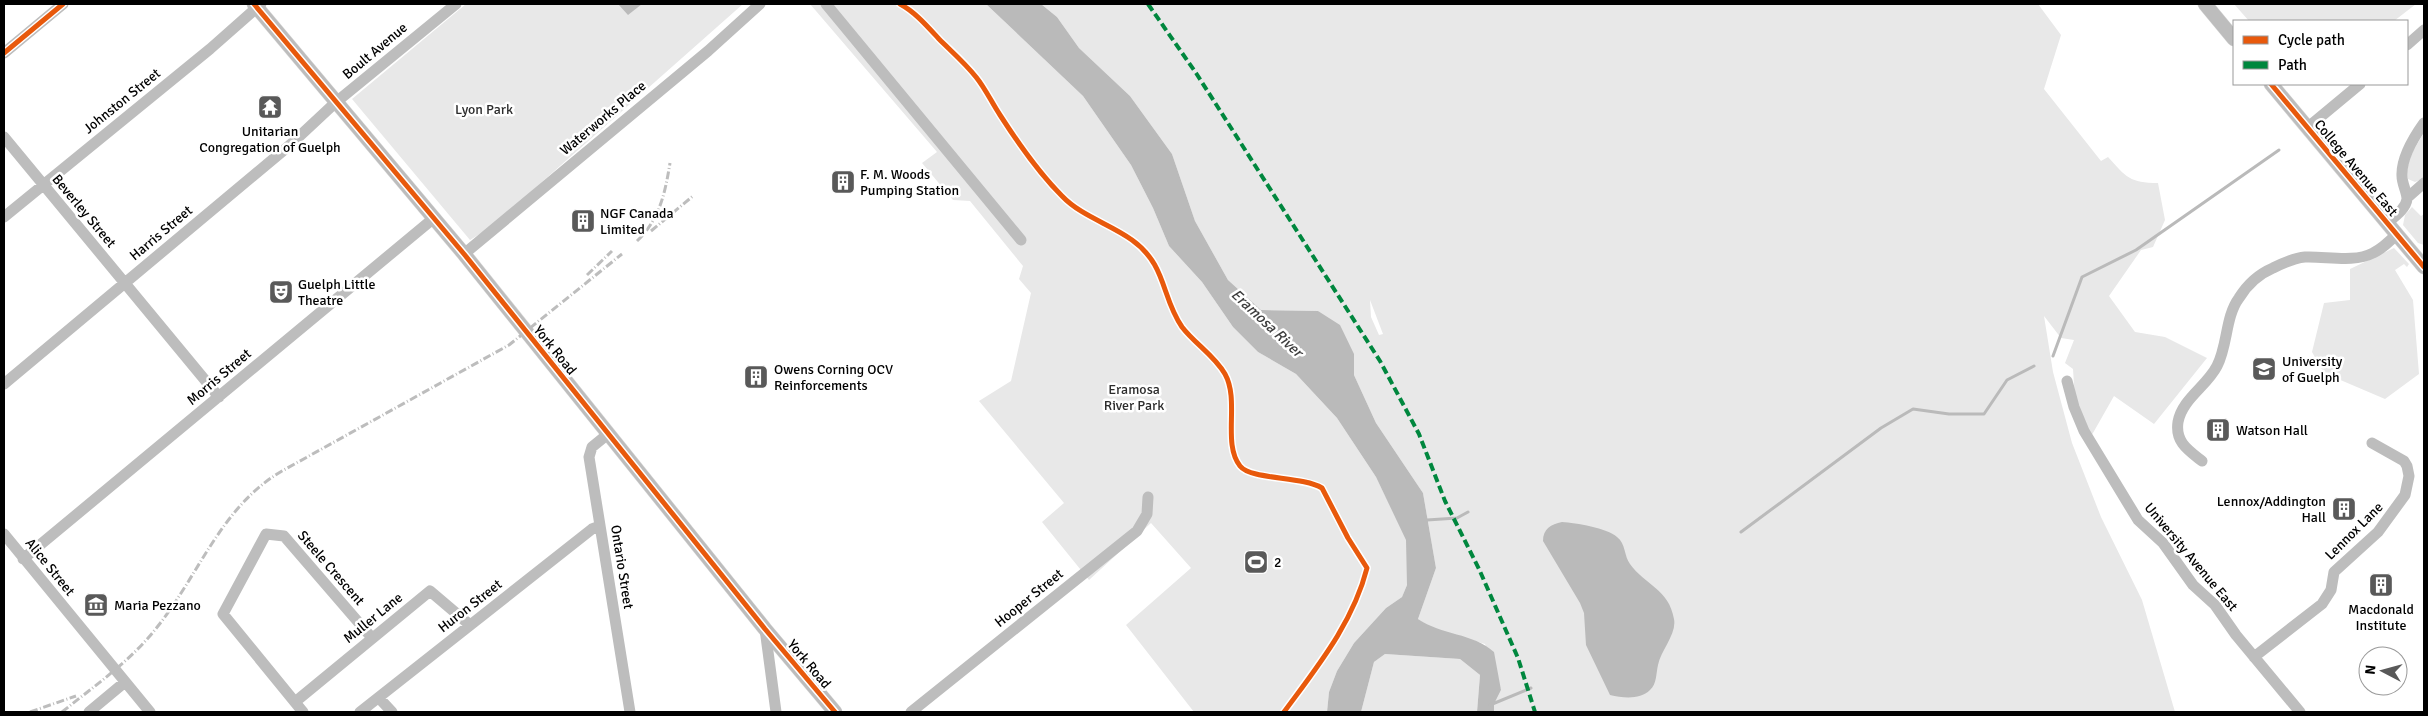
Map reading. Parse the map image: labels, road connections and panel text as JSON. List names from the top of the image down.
{
  "streets": {
    "main road": ["College Avenue East", "York Road"],
    "street": [
      "Boult Avenue",
      "Johnston Street",
      "Waterworks Place",
      "Beverley Street",
      "Harris Street",
      "Morris Street",
      "Lennox Lane",
      "University Avenue East",
      "Alice Street",
      "Ontario Street",
      "Steele Crescent",
      "Hooper Street",
      "Huron Street",
      "Muller Lane"
    ]
  },
  "crossings": [
    ["Boult Avenue", "Harris Street"],
    ["Boult Avenue", "York Road"],
    ["Johnston Street", "Beverley Street"],
    ["Johnston Street", "York Road"],
    ["Waterworks Place", "York Road"],
    ["Beverley Street", "Harris Street"],
    ["Beverley Street", "Morris Street"],
    ["Harris Street", "York Road"],
    ["York Road", "Morris Street"],
    ["York Road", "Ontario Street"],
    ["Morris Street", "Alice Street"],
    ["Lennox Lane", "University Avenue East"],
    ["Ontario Street", "Huron Street"],
    ["Steele Crescent", "Muller Lane"],
    ["Huron Street", "Muller Lane"]
  ],
  "water": ["Eramosa River"],
  "parks": ["Lyon Park", "Eramosa River Park"],
  "places": {
    "temple": ["Unitarian Congregation of Guelph"],
    "building": [
      "F. M. Woods Pumping Station",
      "NGF Canada Limited",
      "Owens Corning OCV Reinforcements",
      "Watson Hall",
      "Lennox/Addington Hall",
      "Macdonald Institute"
    ],
    "theatre": ["Guelph Little Theatre"],
    "school or university": ["University of Guelph"],
    "sports": ["2"],
    "museum": ["Maria Pezzano"]
  },
  "legend": ["Cycle path", "Path"],
  "north": "left"
}
